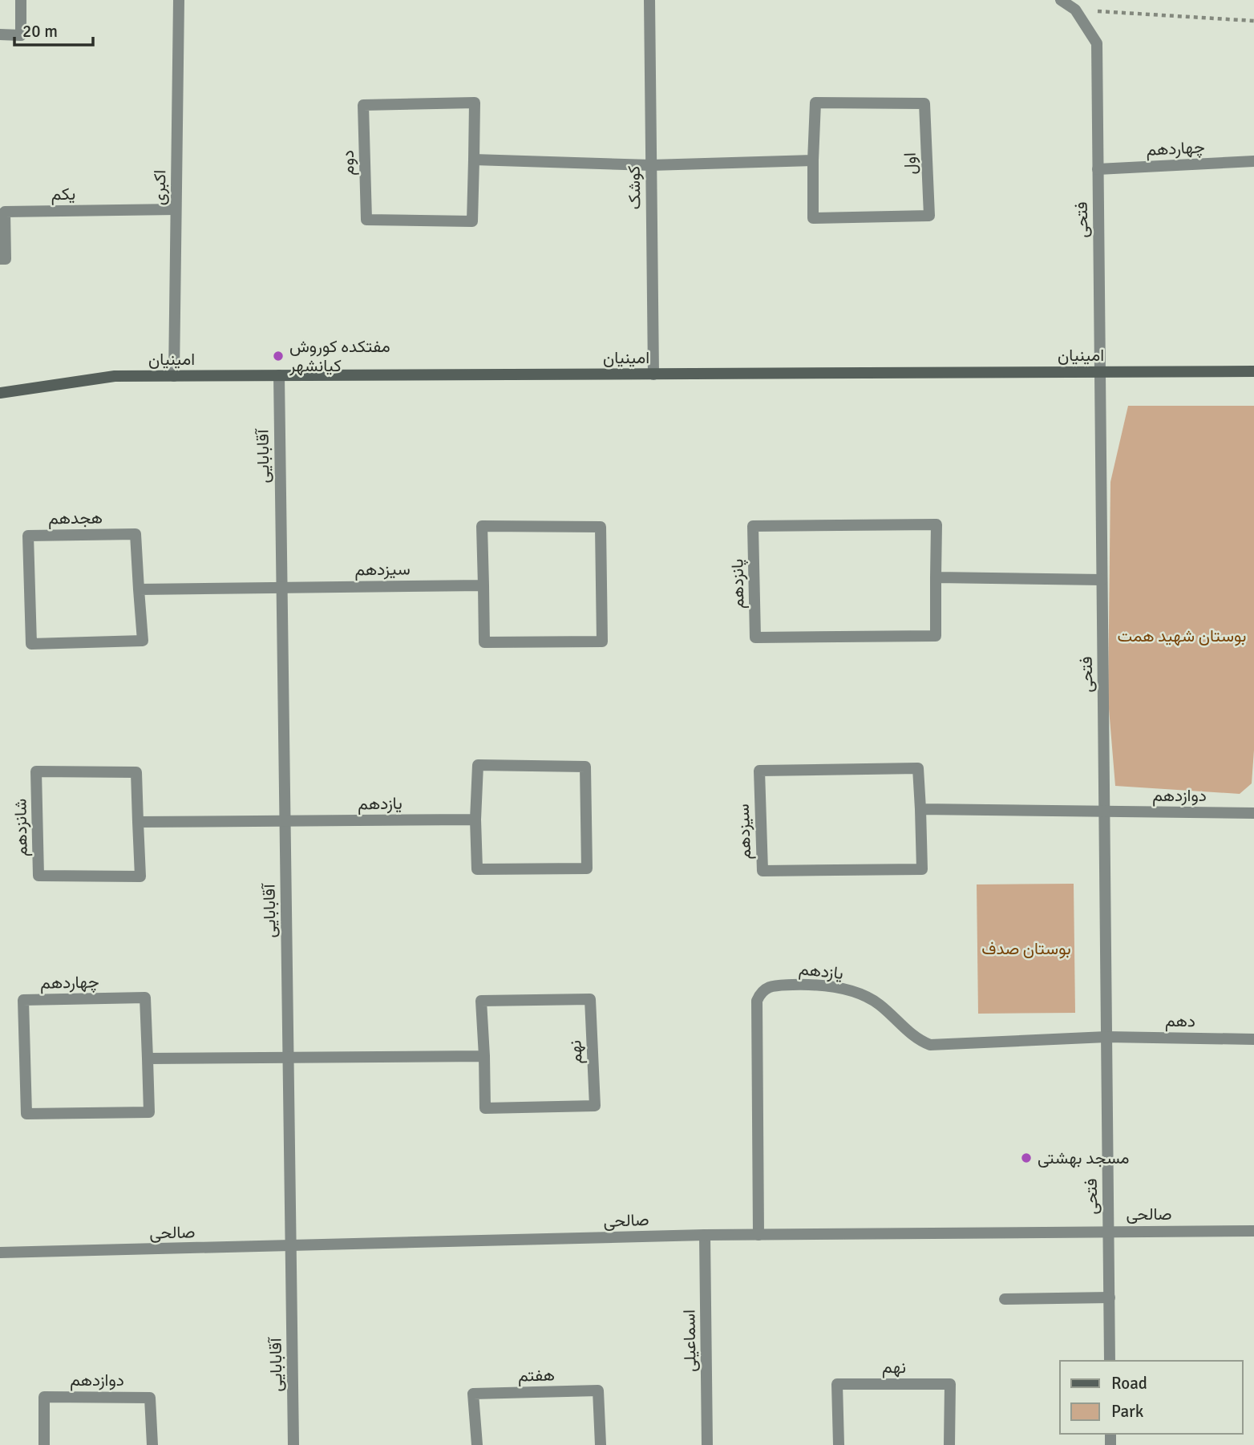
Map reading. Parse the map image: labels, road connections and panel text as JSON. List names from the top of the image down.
{
  "streets": {
    "main road": ["امینیان"],
    "street": [
      "چهاردهم",
      "دوم",
      "اول",
      "اکبری",
      "کوشک",
      "یکم",
      "فتحی",
      "آقابابایی",
      "هجدهم",
      "سیزدهم",
      "پانزدهم",
      "دوازدهم",
      "یازدهم",
      "شانزدهم",
      "دهم",
      "نهم",
      "صالحی",
      "اسماعیلی",
      "هفتم"
    ]
  },
  "crossings": [
    ["چهاردهم", "فتحی"],
    ["اکبری", "یکم"],
    ["اکبری", "امینیان"],
    ["کوشک", "امینیان"],
    ["فتحی", "امینیان"],
    ["فتحی", "دوازدهم"],
    ["فتحی", "یازدهم"],
    ["فتحی", "دهم"],
    ["فتحی", "صالحی"],
    ["امینیان", "آقابابایی"],
    ["آقابابایی", "سیزدهم"],
    ["آقابابایی", "یازدهم"],
    ["آقابابایی", "صالحی"],
    ["یازدهم", "دهم"],
    ["یازدهم", "صالحی"],
    ["صالحی", "اسماعیلی"]
  ],
  "parks": ["بوستان شهید همت", "بوستان صدف"],
  "places": ["مفتکده کوروش کیانشهر", "مسجد بهشتی"],
  "legend": ["Road", "Park"],
  "scale_bar": "20 m"
}
